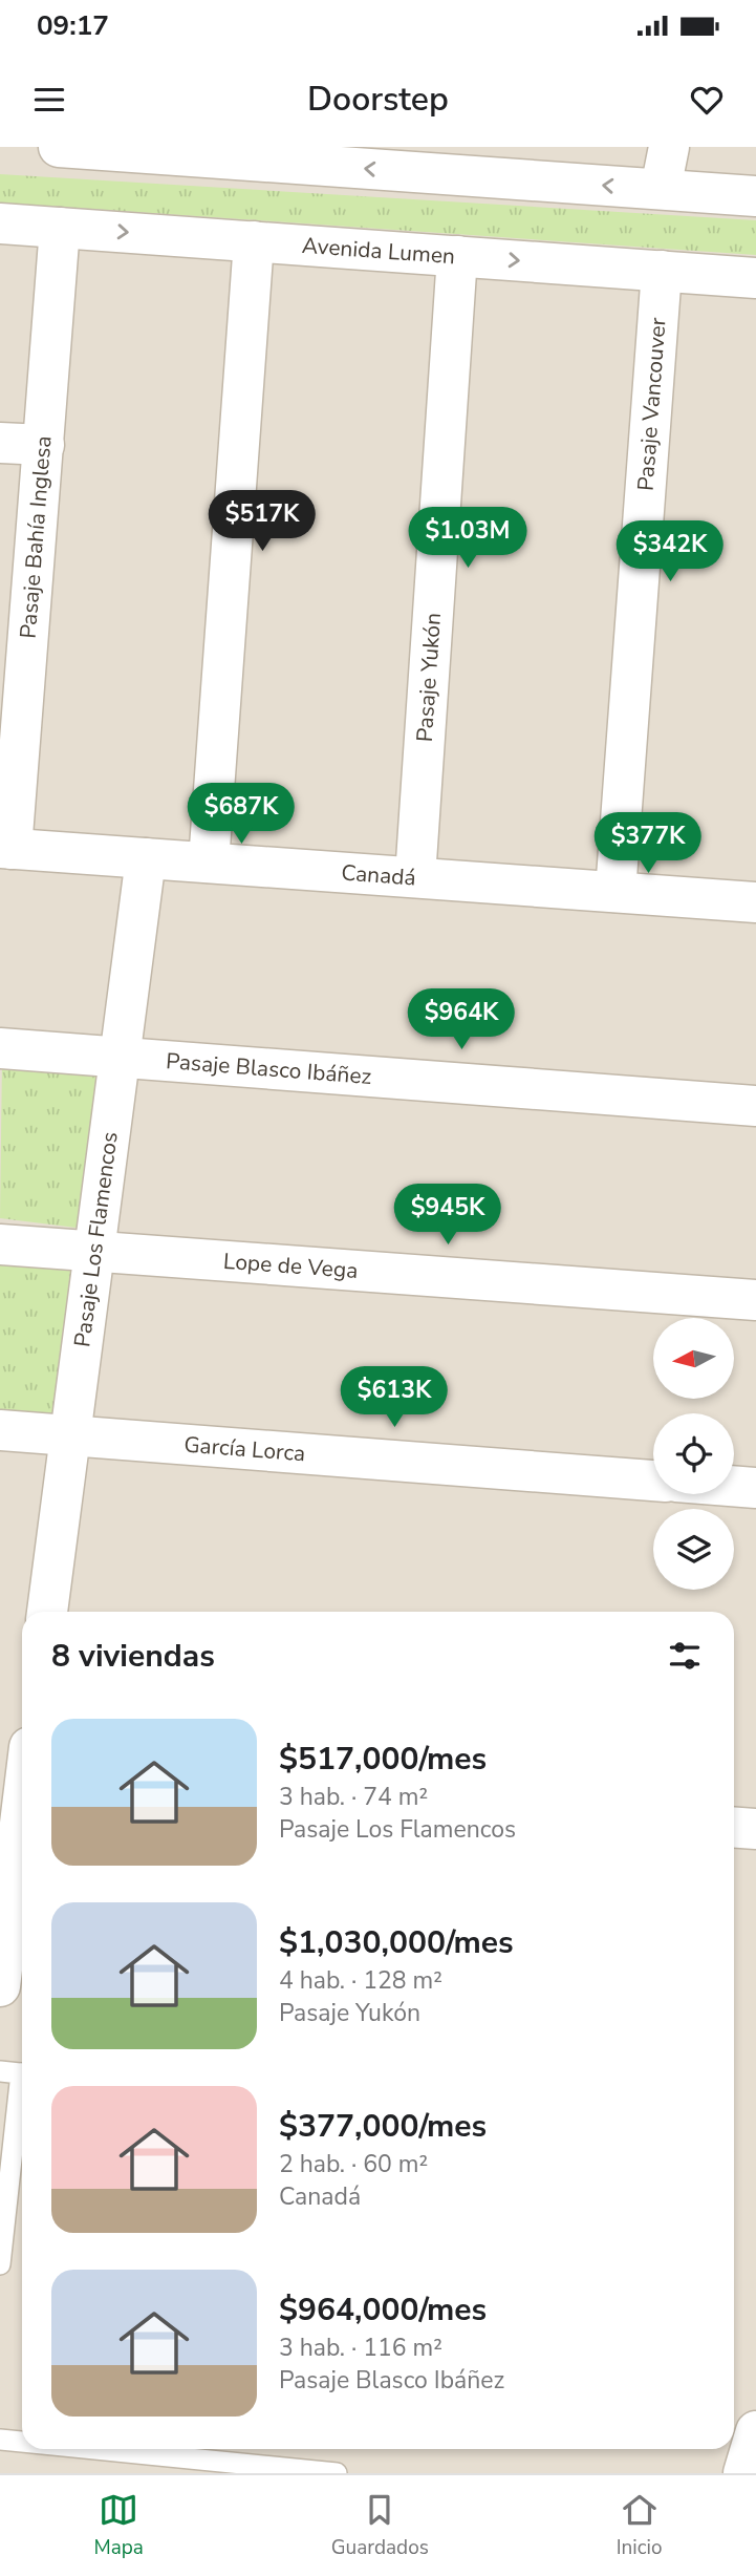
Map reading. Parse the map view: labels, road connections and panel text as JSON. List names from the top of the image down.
{
  "streets": {
    "street": [
      "Avenida Lumen",
      "Pasaje Vancouver",
      "Pasaje Bahía Inglesa",
      "Pasaje Yukón",
      "Canadá",
      "Pasaje Blasco Ibáñez",
      "Pasaje Los Flamencos",
      "Lope de Vega",
      "García Lorca"
    ]
  },
  "crossings": [
    ["Avenida Lumen", "Pasaje Vancouver"],
    ["Avenida Lumen", "Pasaje Bahía Inglesa"],
    ["Avenida Lumen", "Pasaje Yukón"],
    ["Pasaje Vancouver", "Canadá"],
    ["Pasaje Bahía Inglesa", "Canadá"],
    ["Pasaje Yukón", "Canadá"],
    ["Canadá", "Pasaje Los Flamencos"],
    ["Pasaje Blasco Ibáñez", "Pasaje Los Flamencos"],
    ["Pasaje Los Flamencos", "Lope de Vega"],
    ["Pasaje Los Flamencos", "García Lorca"]
  ],
  "north": "left",
  "page": {
    "status": "09:17",
    "header": "Doorstep",
    "price": [
      "$517K",
      "$1.03M",
      "$342K",
      "$687K",
      "$377K",
      "$964K",
      "$945K",
      "$613K"
    ],
    "heading": "8 viviendas",
    "list": [
      {
        "name": "$517,000/mes",
        "note": "3 hab. · 74 m² · Pasaje Los Flamencos"
      },
      {
        "name": "$1,030,000/mes",
        "note": "4 hab. · 128 m² · Pasaje Yukón"
      },
      {
        "name": "$377,000/mes",
        "note": "2 hab. · 60 m² · Canadá"
      },
      {
        "name": "$964,000/mes",
        "note": "3 hab. · 116 m² · Pasaje Blasco Ibáñez"
      }
    ],
    "tabs": ["Mapa", "Guardados", "Inicio"]
  }
}
